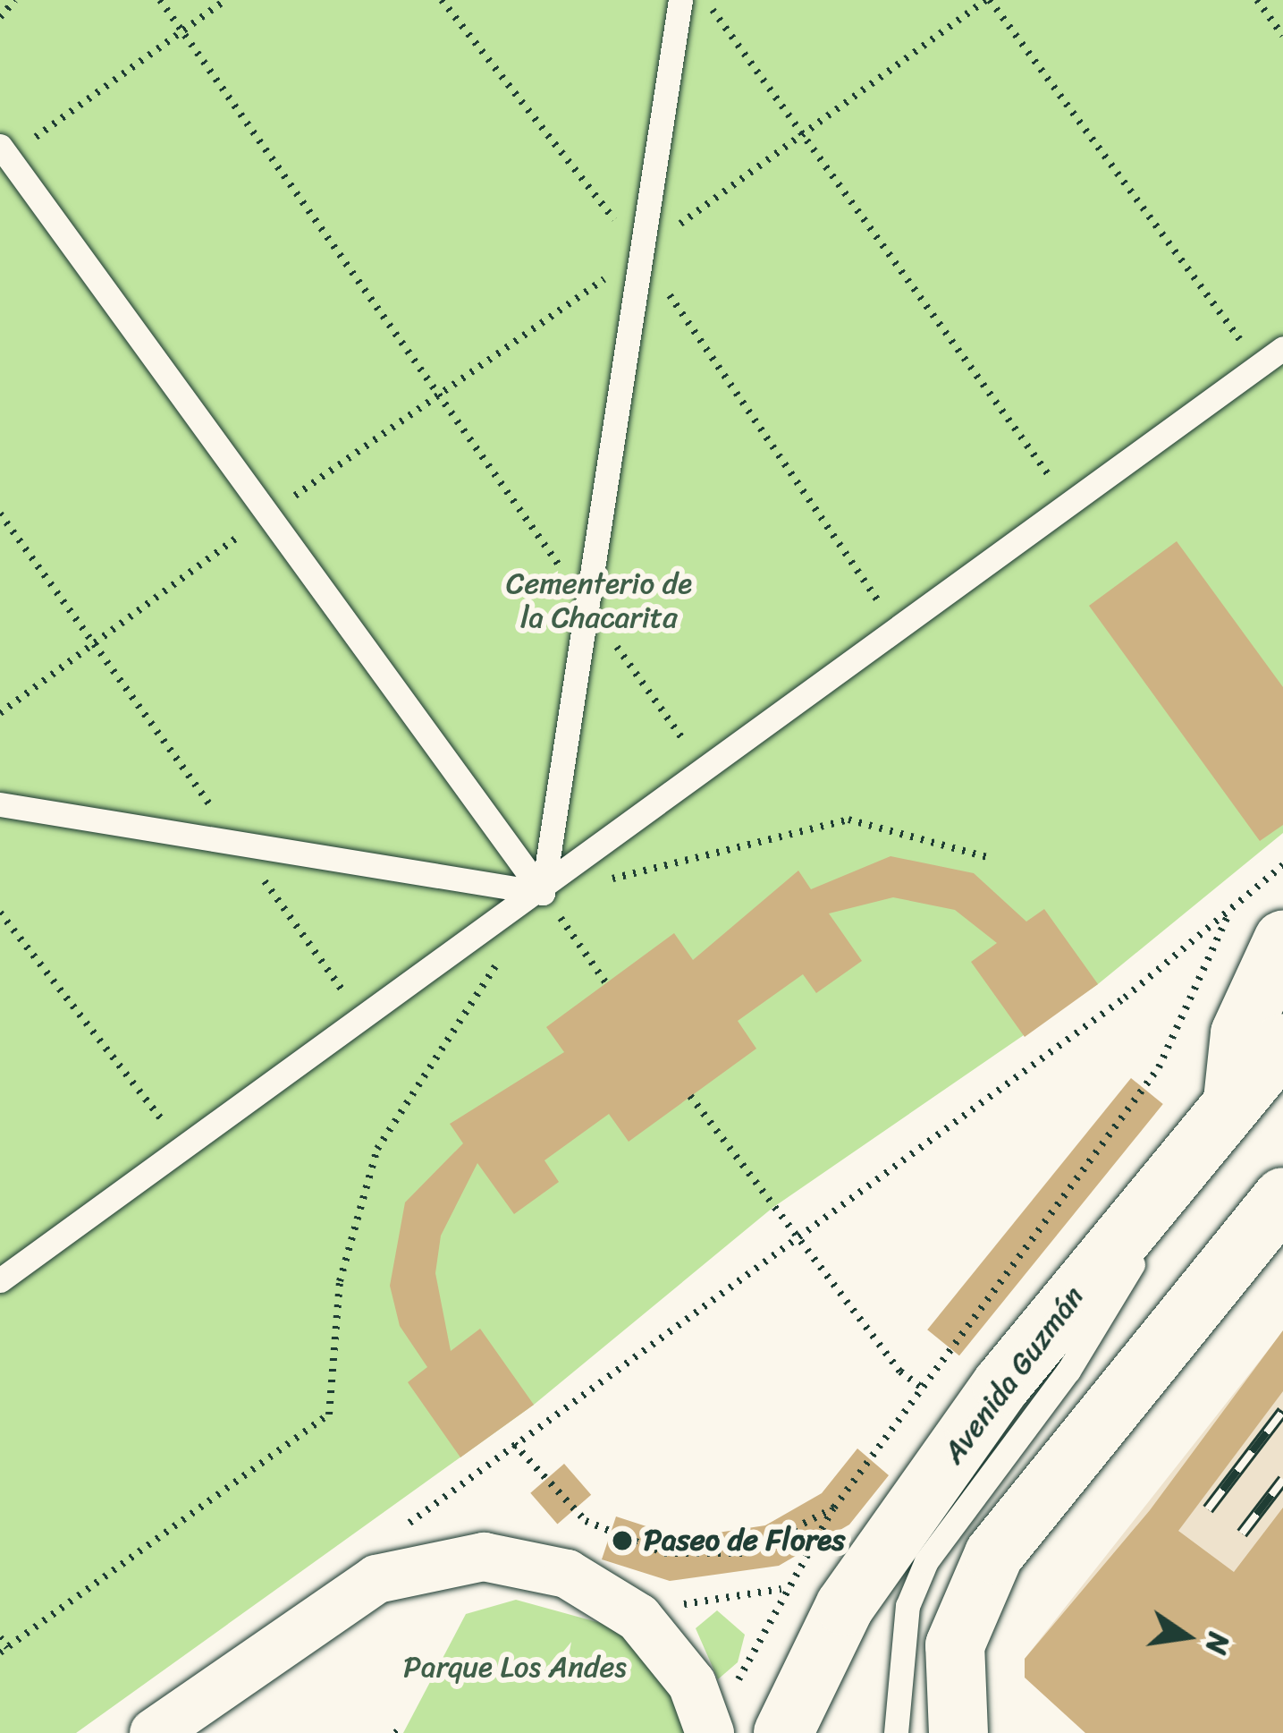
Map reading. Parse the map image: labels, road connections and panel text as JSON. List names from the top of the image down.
{
  "streets": {
    "main road": ["Avenida Guzmán"]
  },
  "parks": ["Cementerio de la Chacarita", "Parque Los Andes"],
  "places": ["Paseo de Flores"],
  "north": "right"
}
